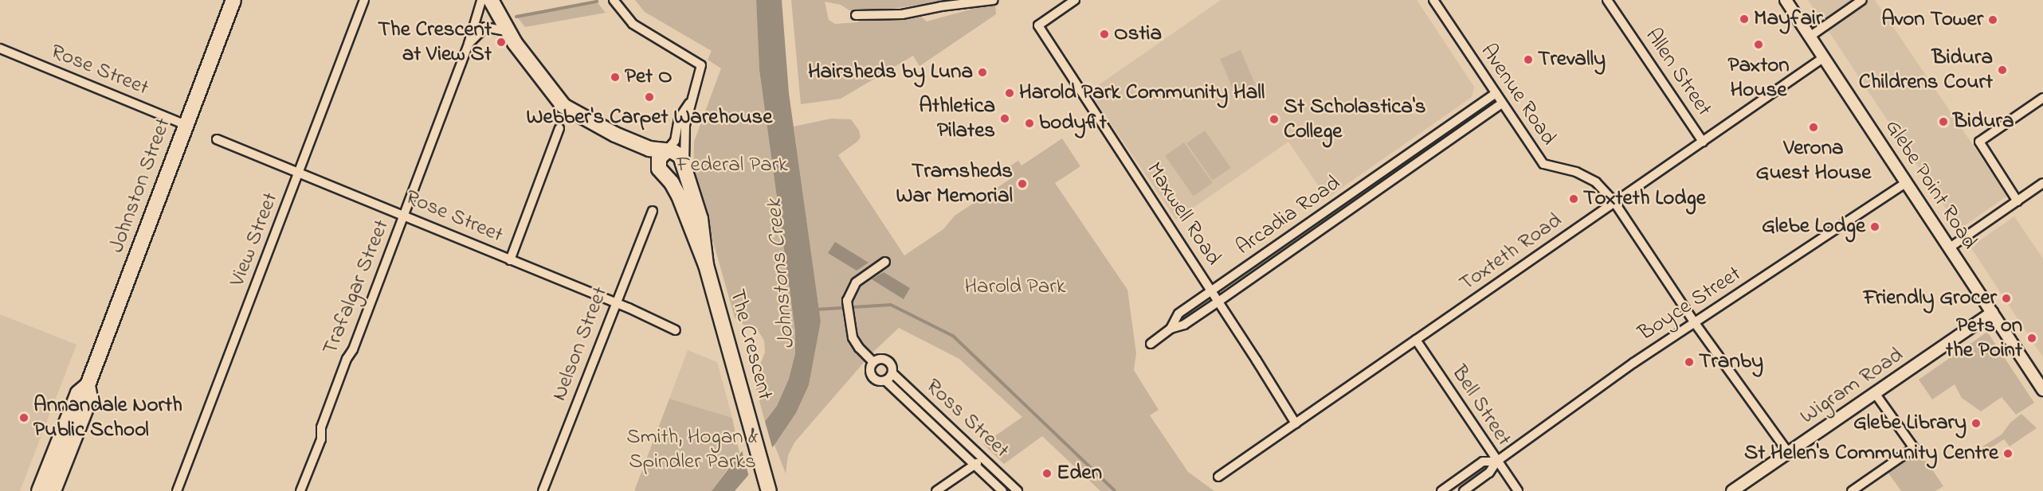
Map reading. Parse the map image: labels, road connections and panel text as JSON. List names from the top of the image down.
{
  "streets": {
    "main road": ["Johnston Street", "The Crescent"],
    "street": [
      "Rose Street",
      "Allen Street",
      "Avenue Road",
      "Glebe Point Road",
      "Maxwell Road",
      "Arcadia Road",
      "View Street",
      "Toxteth Road",
      "Trafalgar Street",
      "Boyce Street",
      "Nelson Street",
      "Wigram Road",
      "Bell Street",
      "Ross Street"
    ]
  },
  "crossings": [
    ["Rose Street", "Johnston Street"],
    ["Rose Street", "View Street"],
    ["Rose Street", "Trafalgar Street"],
    ["Rose Street", "Nelson Street"],
    ["Allen Street", "Toxteth Road"],
    ["Avenue Road", "Arcadia Road"],
    ["Avenue Road", "Toxteth Road"],
    ["Avenue Road", "Boyce Street"],
    ["Avenue Road", "Wigram Road"],
    ["Glebe Point Road", "Toxteth Road"],
    ["Glebe Point Road", "Boyce Street"],
    ["Glebe Point Road", "Wigram Road"],
    ["Maxwell Road", "Arcadia Road"],
    ["Maxwell Road", "Toxteth Road"],
    ["Toxteth Road", "Bell Street"],
    ["Trafalgar Street", "The Crescent"],
    ["Boyce Street", "Bell Street"]
  ],
  "water": ["Johnstons Creek"],
  "parks": ["Federal Park", "Harold Park", "Smith, Hogan & Spindler Parks"],
  "places": [
    "Mayfair",
    "Avon Tower",
    "Ostia",
    "The Crescent at View St",
    "Paxton House",
    "Trevally",
    "Bidura Childrens Court",
    "Hairsheds by Luna",
    "Pet O",
    "Harold Park Community Hall",
    "Webber's Carpet Warehouse",
    "Athletica Pilates",
    "St Scholastica's College",
    "Bidura",
    "bodyfit",
    "Verona Guest House",
    "Tramsheds War Memorial",
    "Toxteth Lodge",
    "Glebe Lodge",
    "Friendly Grocer",
    "Pets on the Point",
    "Tranby",
    "Annandale North Public School",
    "Glebe Library",
    "St Helen's Community Centre",
    "Eden"
  ]
}
